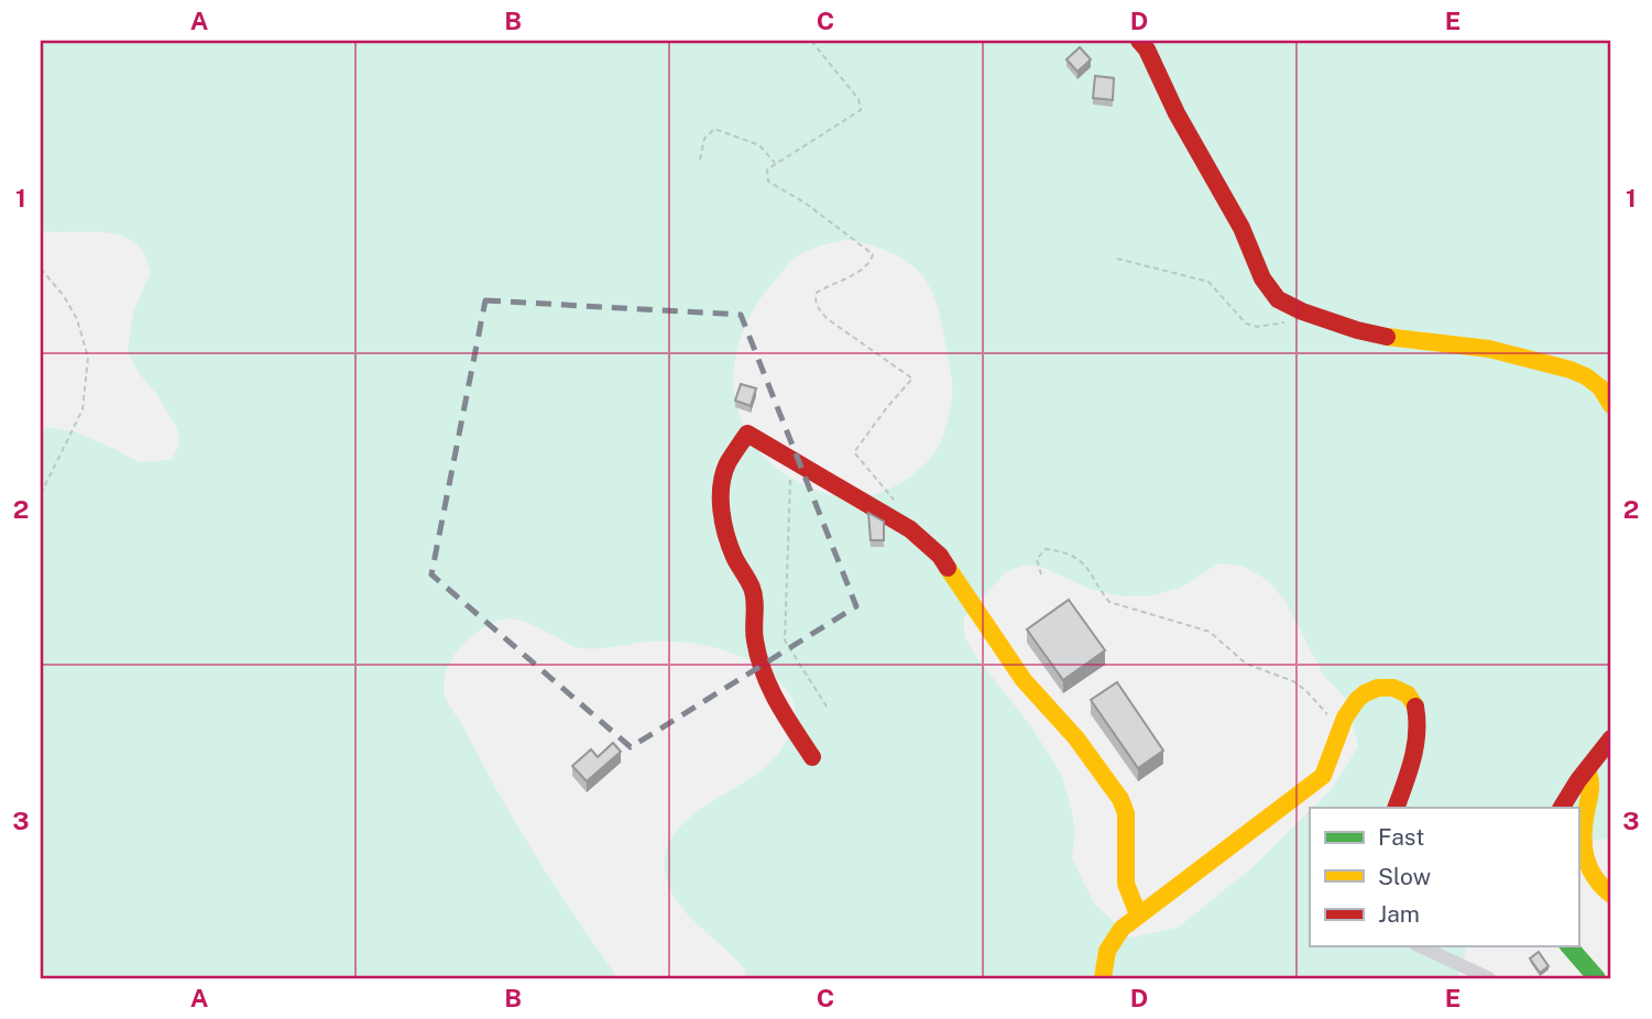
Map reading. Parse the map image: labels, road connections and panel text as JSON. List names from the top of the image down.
{
  "legend": ["Fast", "Slow", "Jam"],
  "grid": {
    "columns": [
      "A",
      "B",
      "C",
      "D",
      "E"
    ],
    "rows": ["1", "2", "3"]
  }
}
